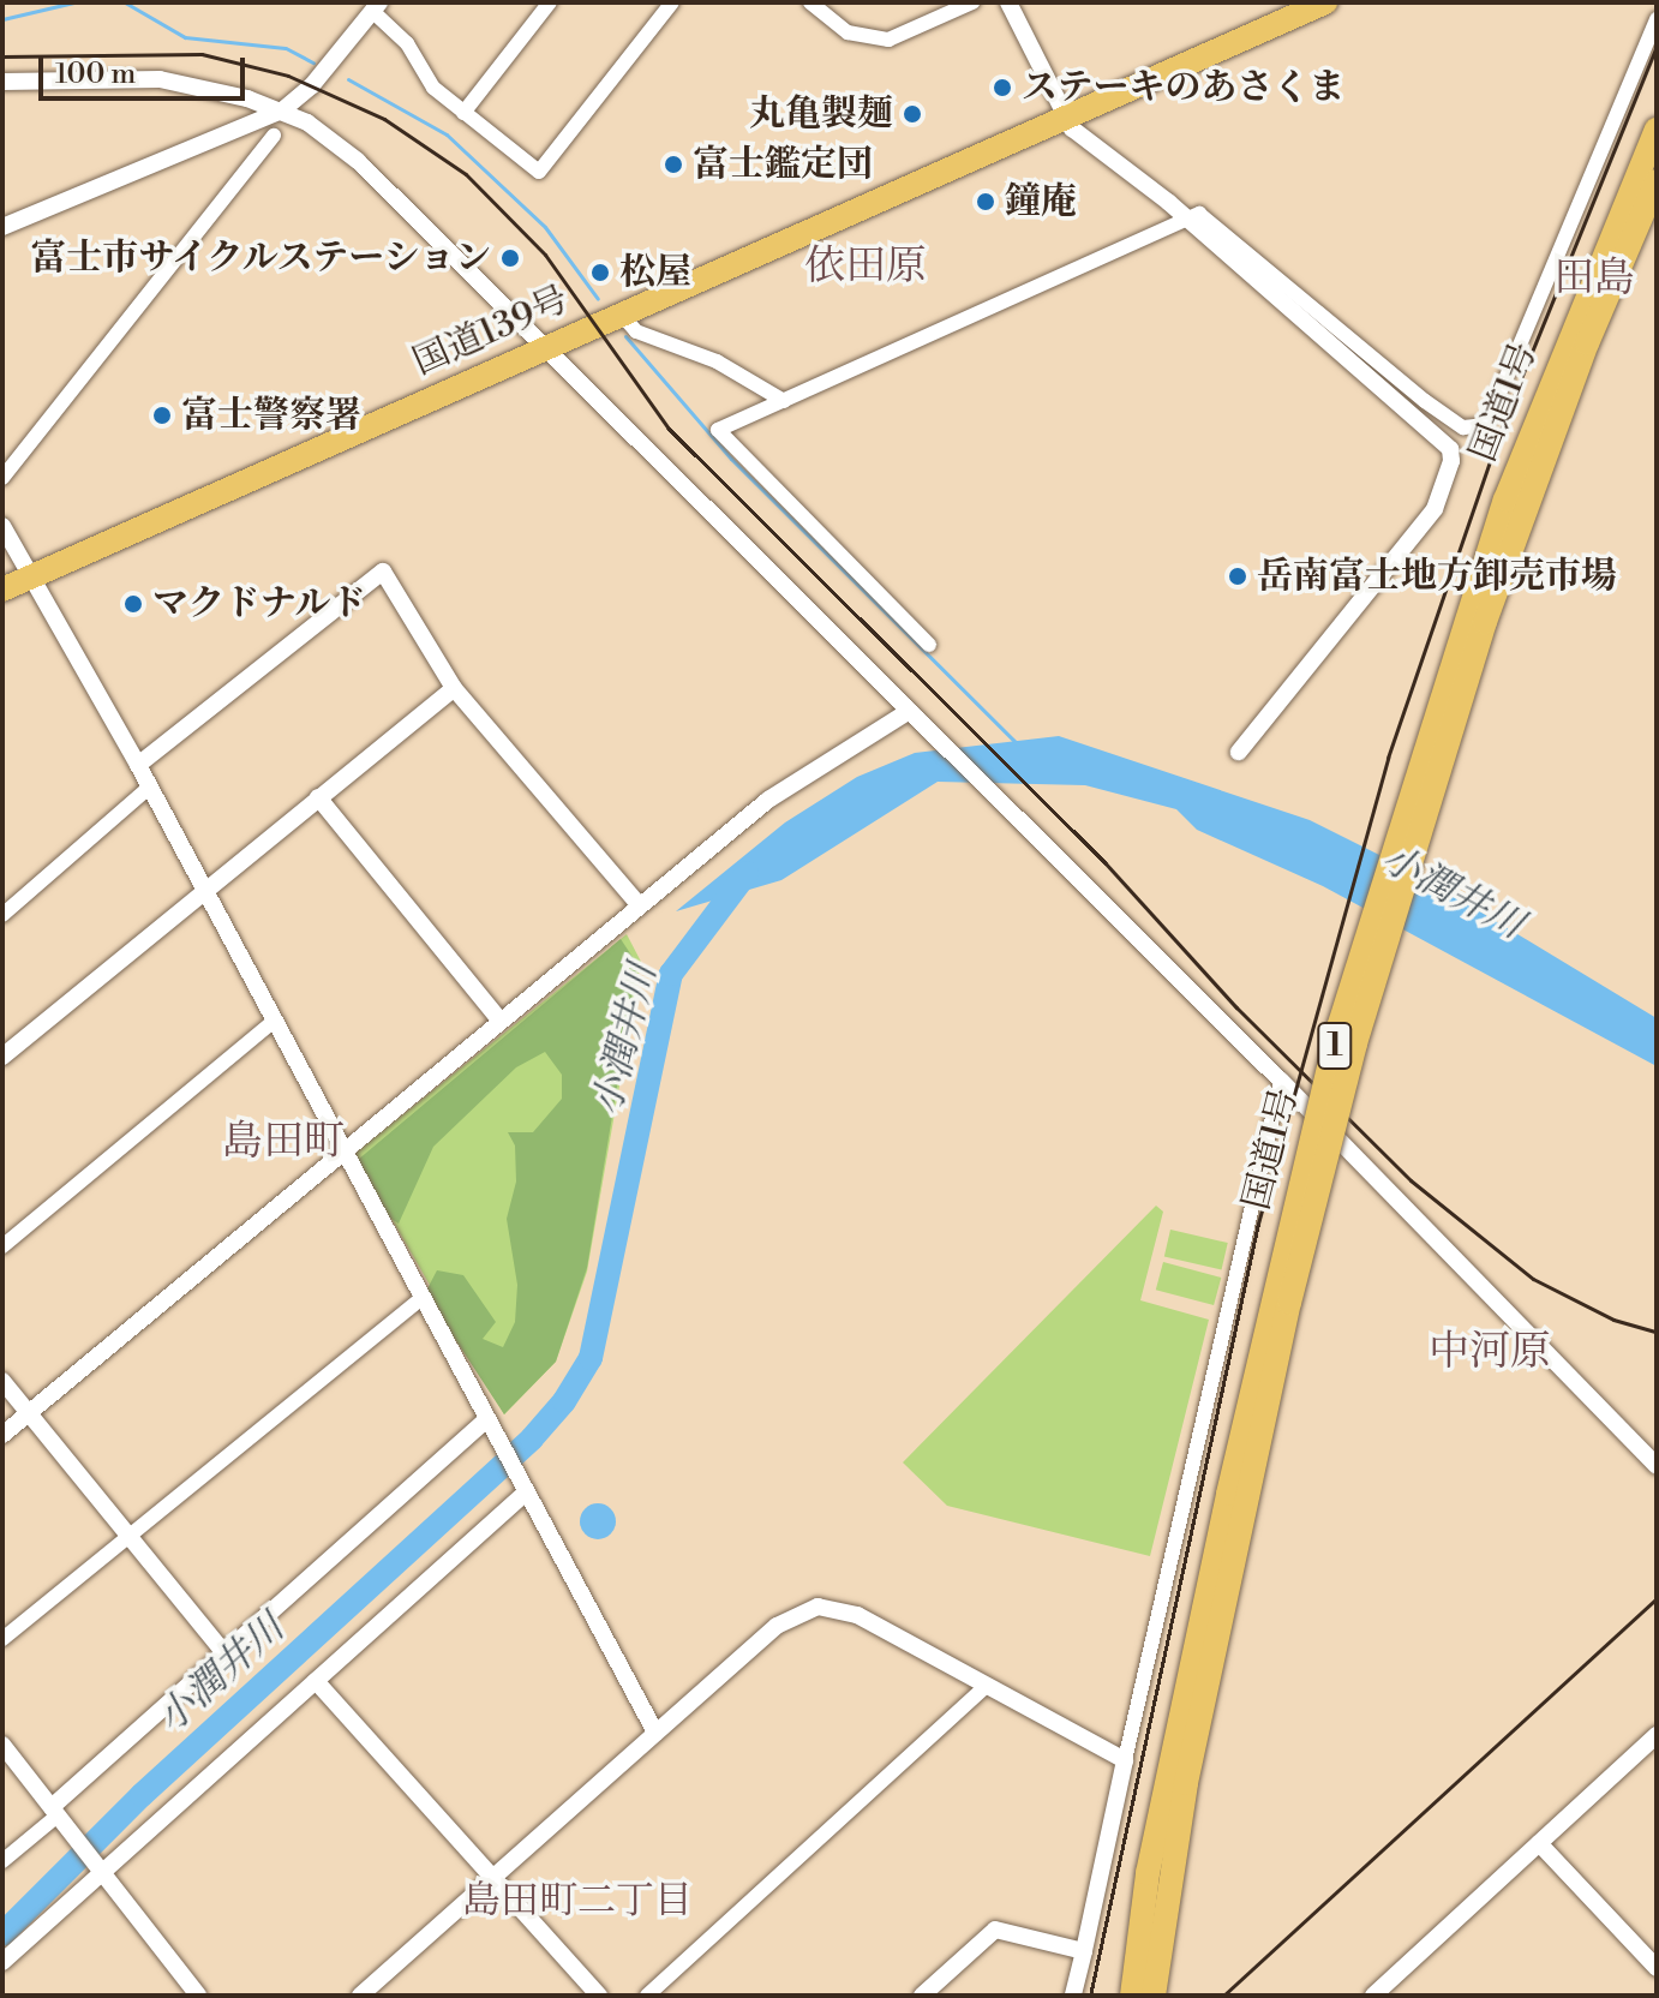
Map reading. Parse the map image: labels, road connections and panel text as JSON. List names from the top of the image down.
{
  "streets": {
    "highway": ["国道139号", "国道1号", "1"]
  },
  "districts": [
    "依田原",
    "田島",
    "島田町",
    "中河原",
    "島田町二丁目"
  ],
  "water": ["小潤井川"],
  "places": [
    "ステーキのあさくま",
    "丸亀製麺",
    "富士鑑定団",
    "鐘庵",
    "富士市サイクルステーション",
    "松屋",
    "富士警察署",
    "岳南富士地方卸売市場",
    "マクドナルド"
  ],
  "scale_bar": "100 m"
}
